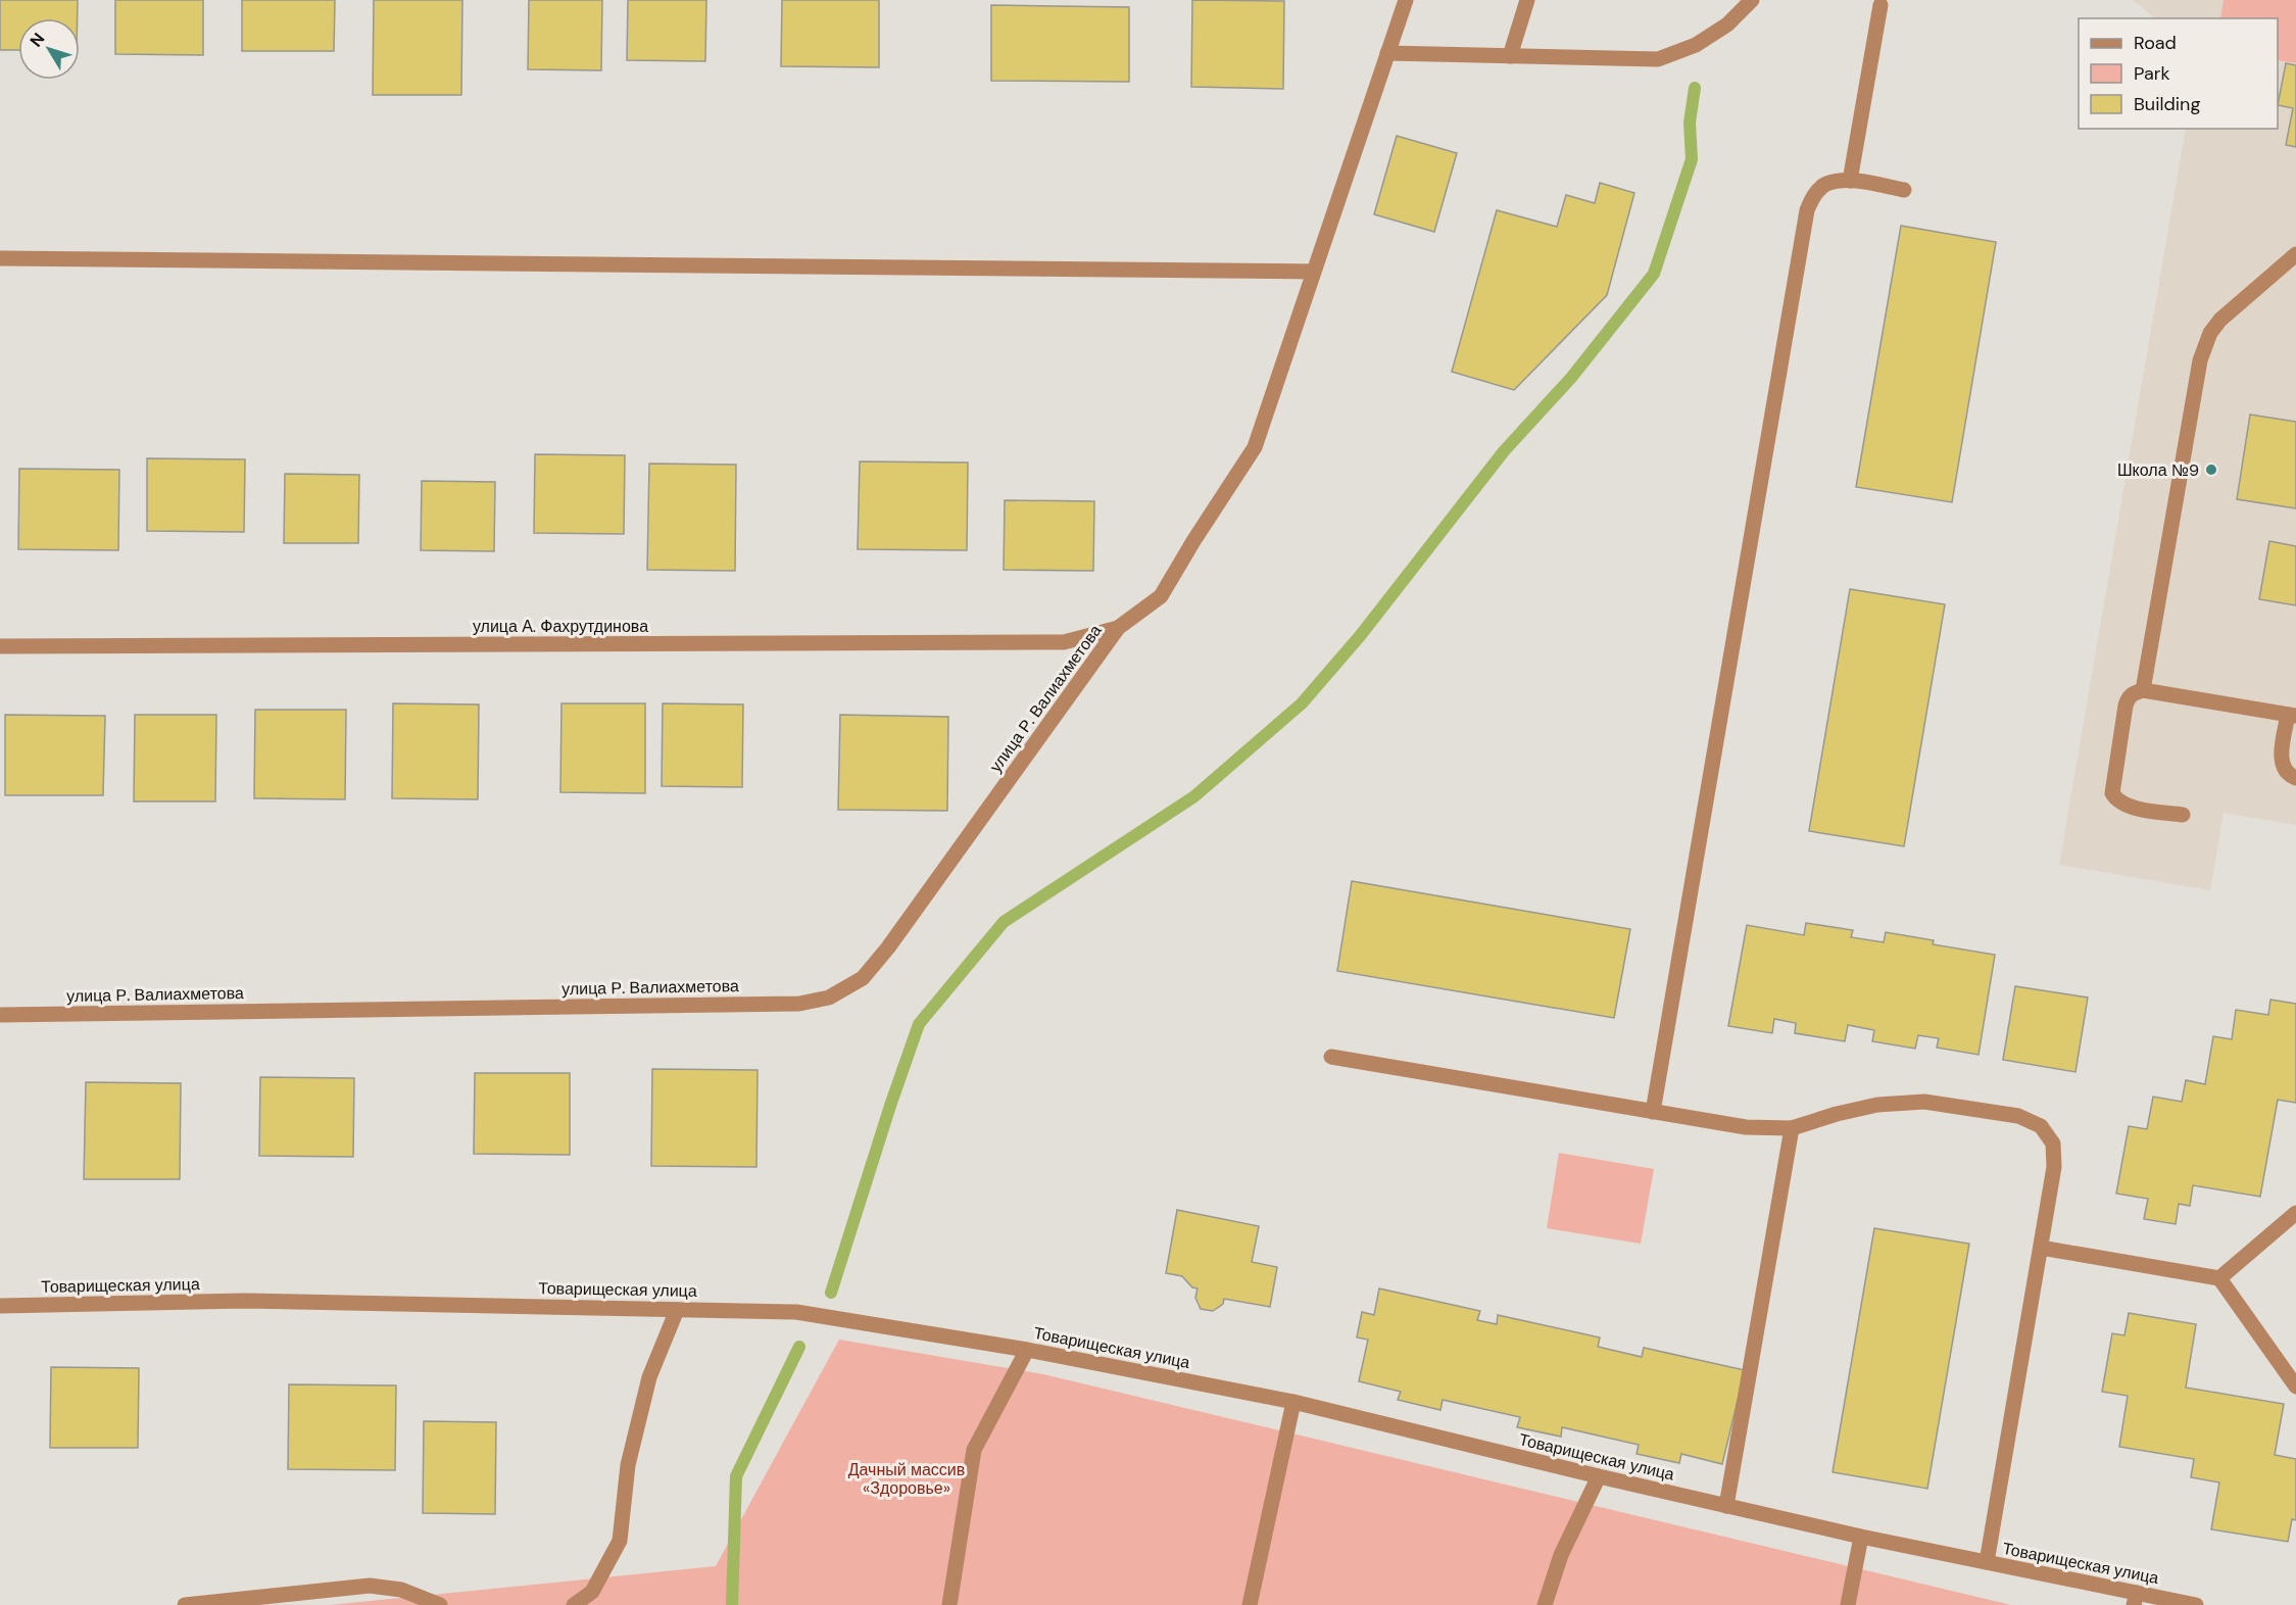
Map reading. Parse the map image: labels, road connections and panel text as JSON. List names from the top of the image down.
{
  "streets": {
    "street": ["улица А. Фахрутдинова", "улица Р. Валиахметова", "Товарищеская улица"]
  },
  "crossings": [
    ["улица А. Фахрутдинова", "улица Р. Валиахметова"]
  ],
  "parks": ["Дачный массив «Здоровье»"],
  "places": ["Школа №9"],
  "legend": ["Road", "Park", "Building"],
  "north": "top left"
}
